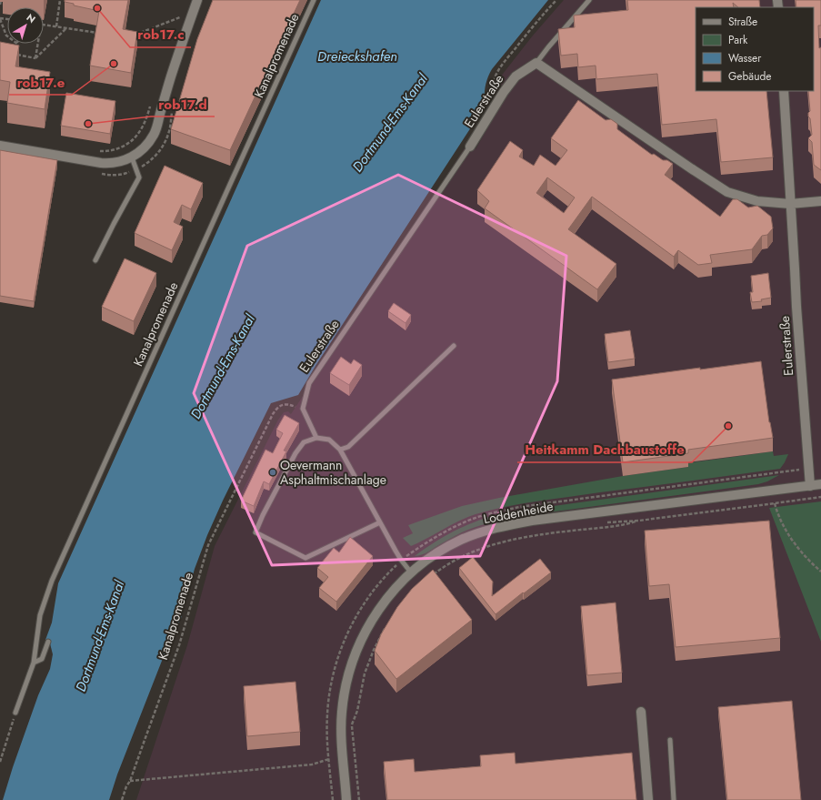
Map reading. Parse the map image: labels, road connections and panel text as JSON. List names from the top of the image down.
{
  "streets": {
    "street": ["Eulerstraße", "Loddenheide"],
    "lane": ["Kanalpromenade"]
  },
  "crossings": [
    ["Kanalpromenade", "Eulerstraße"],
    ["Eulerstraße", "Loddenheide"]
  ],
  "water": ["Dreieckshafen", "Dortmund-Ems-Kanal"],
  "places": [
    "rob17.c",
    "rob17.e",
    "rob17.d",
    "Heitkamm Dachbaustoffe",
    "Oevermann Asphaltmischanlage"
  ],
  "legend": [
    "Straße",
    "Park",
    "Wasser",
    "Gebäude"
  ],
  "north": "top right"
}
